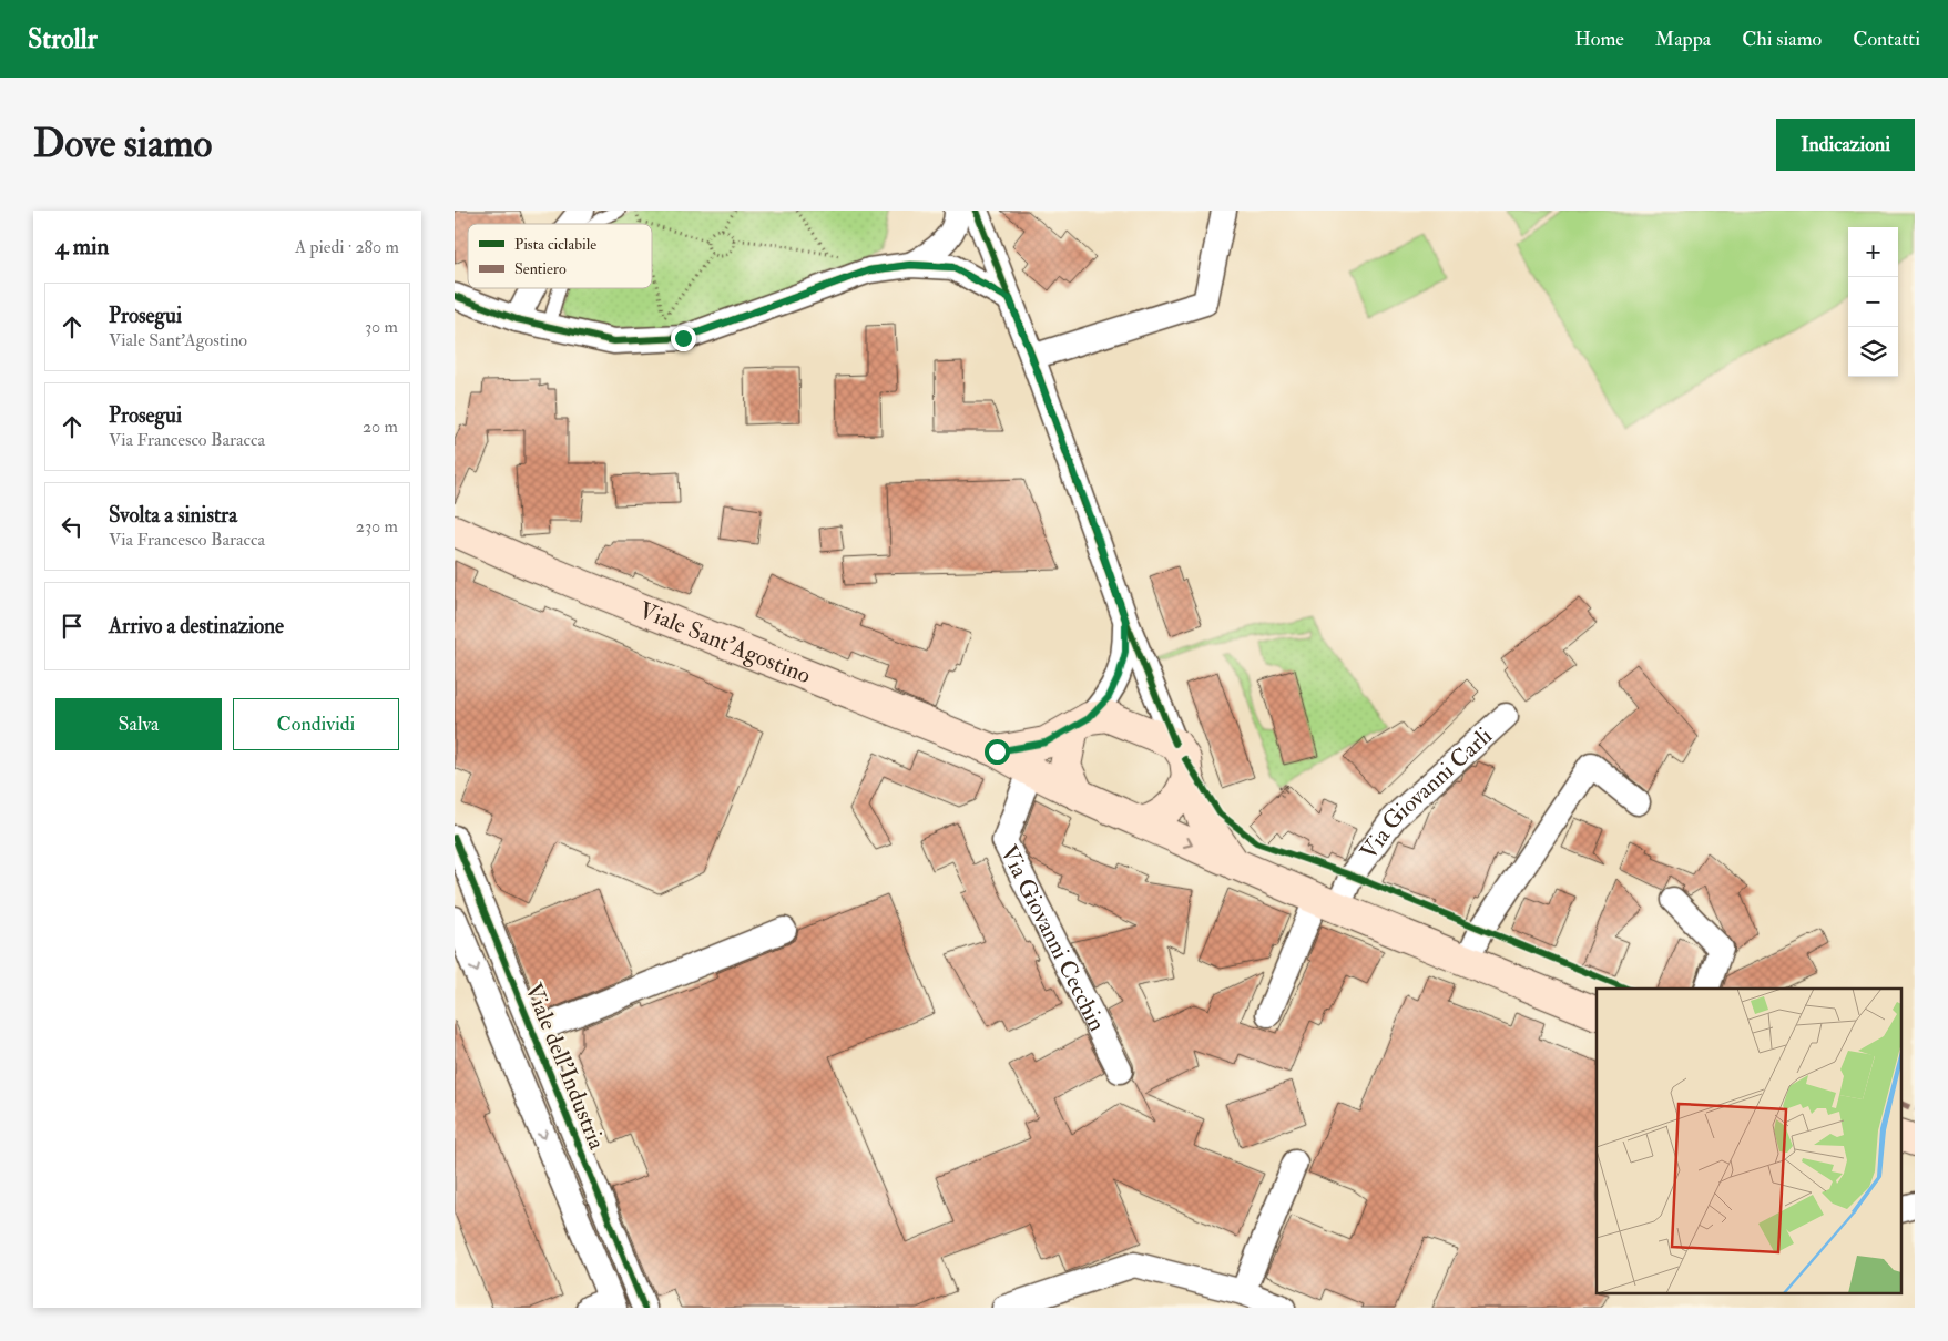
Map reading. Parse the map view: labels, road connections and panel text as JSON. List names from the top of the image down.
{
  "streets": {
    "main road": ["Viale Sant'Agostino"],
    "street": ["Via Giovanni Carli", "Via Giovanni Cecchin", "Viale dell'Industria"]
  },
  "crossings": [
    ["Viale Sant'Agostino", "Via Giovanni Carli"],
    ["Viale Sant'Agostino", "Via Giovanni Cecchin"]
  ],
  "legend": ["Pista ciclabile", "Sentiero"],
  "page": {
    "header": "Strollr",
    "nav": [
      "Home",
      "Mappa",
      "Chi siamo",
      "Contatti"
    ],
    "buttons": [
      "Indicazioni",
      ["Salva", "Condividi"]
    ],
    "title": "Dove siamo",
    "heading": ["4 min", "A piedi · 280 m"],
    "map_buttons": ["+", "−"],
    "list": [
      ["Prosegui", "Viale Sant'Agostino", "30 m"],
      ["Prosegui", "Via Francesco Baracca", "20 m"],
      ["Svolta a sinistra", "Via Francesco Baracca", "230 m"],
      "Arrivo a destinazione"
    ]
  }
}
